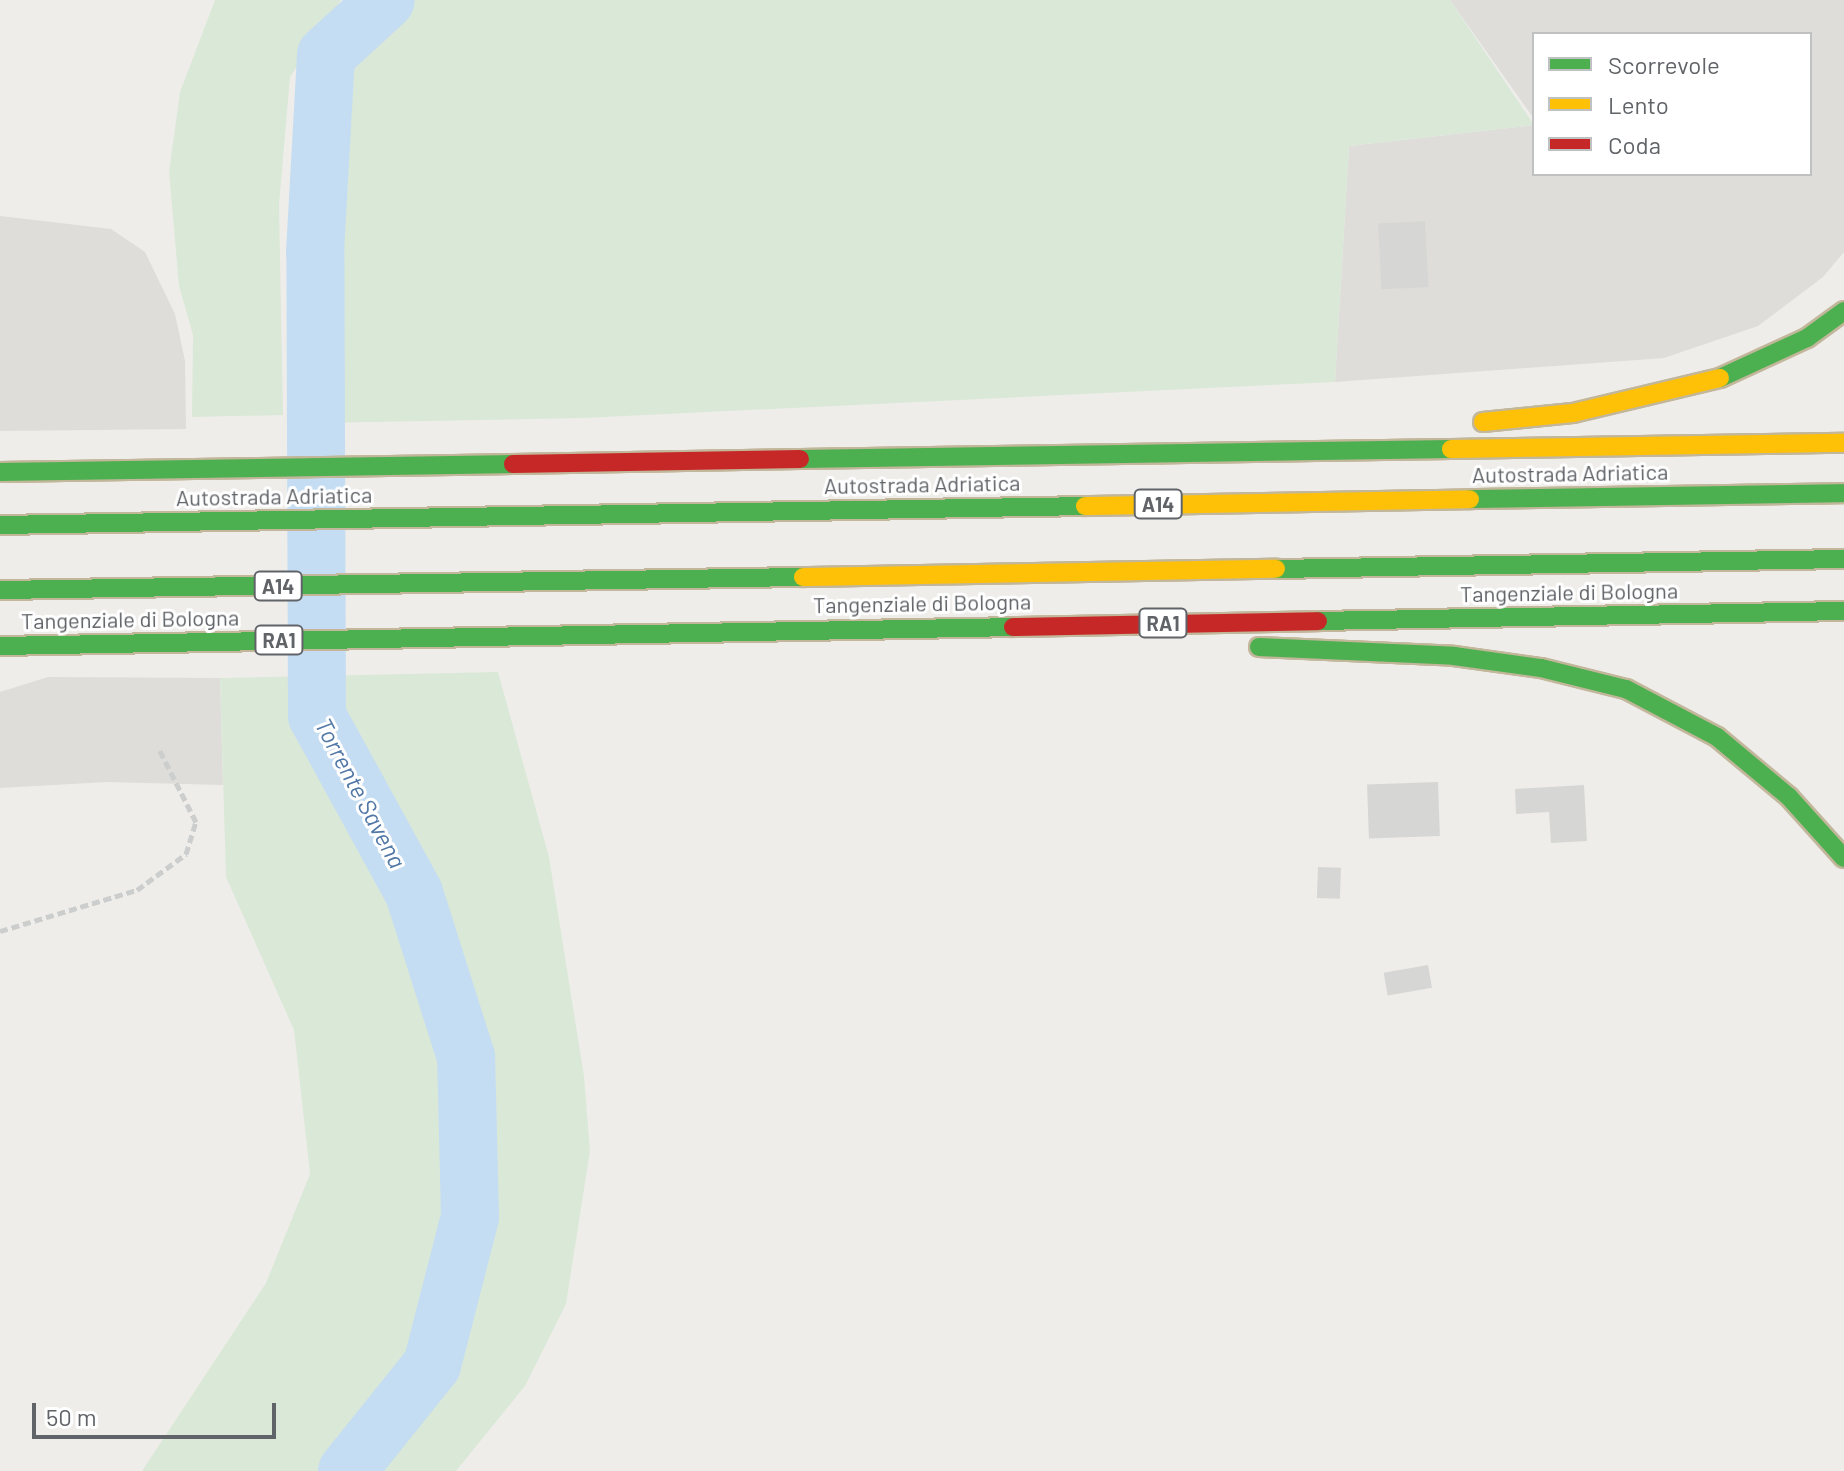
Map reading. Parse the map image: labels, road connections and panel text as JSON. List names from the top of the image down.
{
  "streets": {
    "highway": [
      "Autostrada Adriatica",
      "A14",
      "Tangenziale di Bologna",
      "RA1"
    ]
  },
  "water": ["Torrente Savena"],
  "legend": ["Scorrevole", "Lento", "Coda"],
  "scale_bar": "50 m"
}
